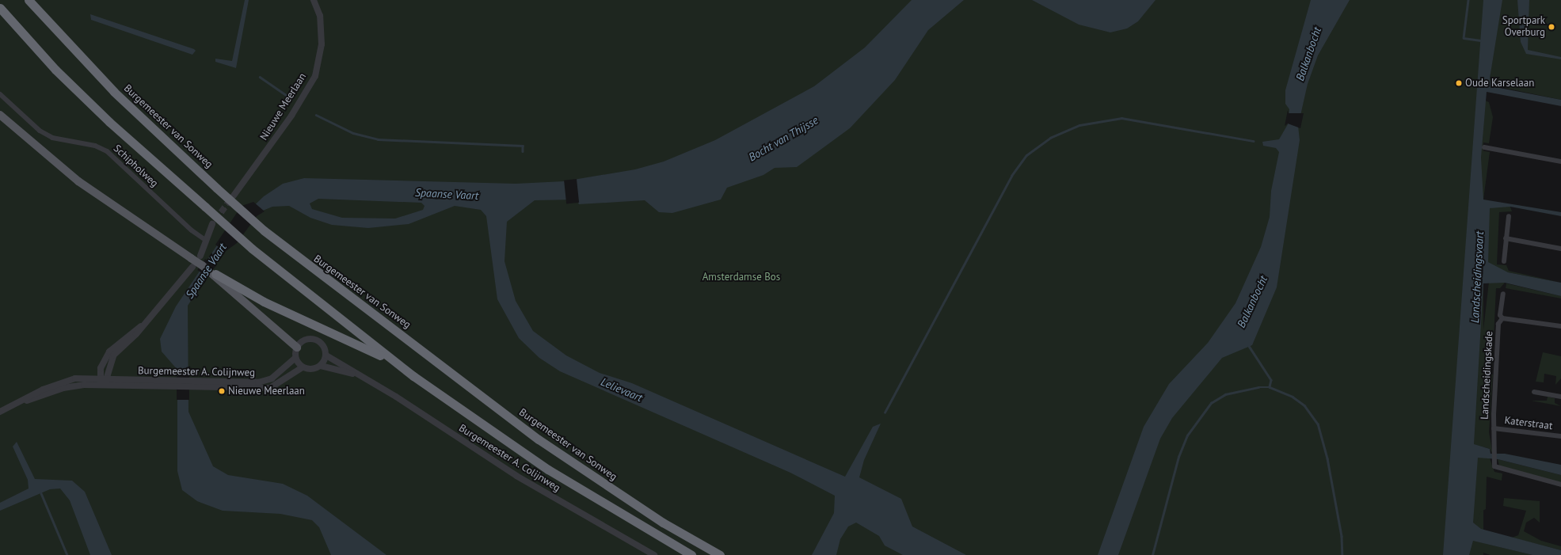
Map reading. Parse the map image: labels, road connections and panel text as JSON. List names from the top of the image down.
{
  "streets": {
    "highway": ["Burgemeester van Sonweg"],
    "street": [
      "Nieuwe Meerlaan",
      "Schipholweg",
      "Burgemeester A. Colijnweg",
      "Landscheidingskade",
      "Katerstraat"
    ]
  },
  "crossings": [
    ["Landscheidingskade", "Katerstraat"]
  ],
  "water": [
    "Balkanbocht",
    "Bocht van Thijsse",
    "Spaanse Vaart",
    "Landscheidingsvaart",
    "Lelievaart"
  ],
  "parks": ["Amsterdamse Bos"],
  "places": ["Sportpark Overburg", "Oude Karselaan", "Nieuwe Meerlaan"]
}
